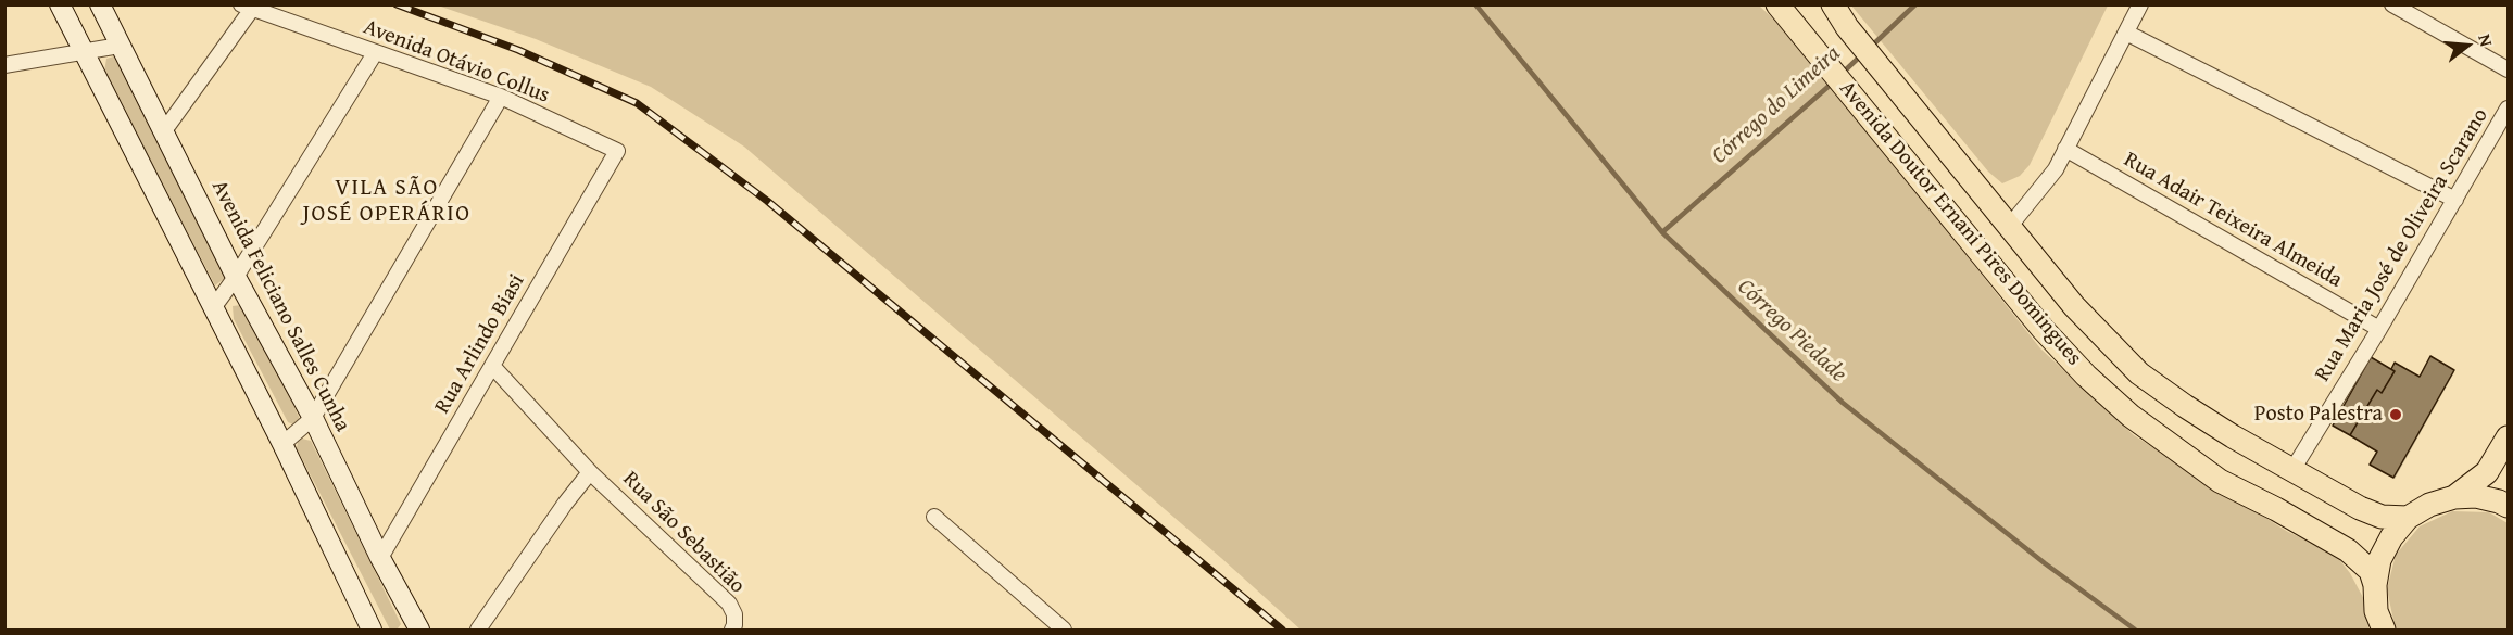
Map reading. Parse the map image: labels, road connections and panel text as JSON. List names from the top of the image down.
{
  "streets": {
    "main road": ["Avenida Doutor Ernani Pires Domingues", "Avenida Feliciano Salles Cunha"],
    "street": [
      "Avenida Otávio Collus",
      "Rua Adair Teixeira Almeida",
      "Rua Maria José de Oliveira Scarano",
      "Rua Arlindo Biasi",
      "Rua São Sebastião"
    ]
  },
  "crossings": [
    ["Avenida Otávio Collus", "Rua Arlindo Biasi"],
    ["Rua Adair Teixeira Almeida", "Rua Maria José de Oliveira Scarano"],
    ["Avenida Doutor Ernani Pires Domingues", "Rua Maria José de Oliveira Scarano"],
    ["Avenida Feliciano Salles Cunha", "Rua Arlindo Biasi"],
    ["Rua Arlindo Biasi", "Rua São Sebastião"]
  ],
  "districts": ["VILA SÃO JOSÉ OPERÁRIO"],
  "water": ["Córrego do Limeira", "Córrego Piedade"],
  "places": ["Posto Palestra"],
  "north": "right"
}
